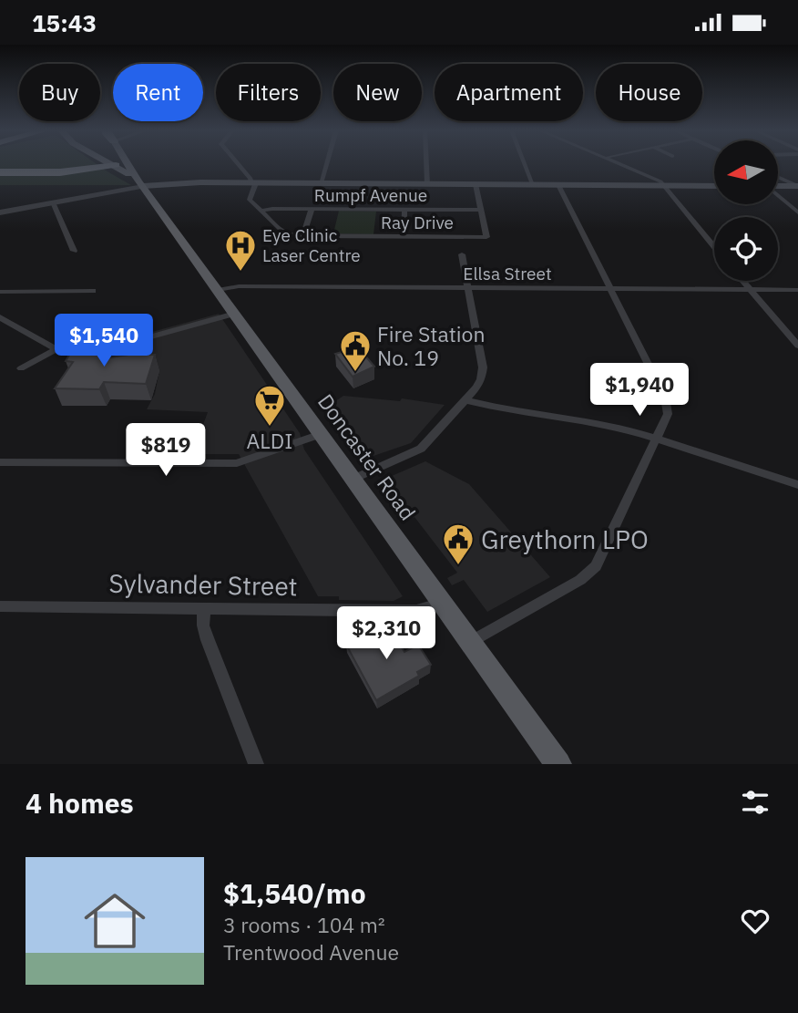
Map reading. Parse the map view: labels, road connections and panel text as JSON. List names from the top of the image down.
{
  "streets": {
    "main road": ["Doncaster Road"],
    "street": [
      "Rumpf Avenue",
      "Ray Drive",
      "Ellsa Street",
      "Sylvander Street"
    ]
  },
  "crossings": [
    ["Rumpf Avenue", "Ray Drive"],
    ["Ellsa Street", "Doncaster Road"],
    ["Doncaster Road", "Sylvander Street"]
  ],
  "places": {
    "hospital": ["Eye Clinic Laser Centre"],
    "public building": ["Fire Station No. 19", "Greythorn LPO"],
    "supermarket": ["ALDI"]
  },
  "north": "left",
  "page": {
    "status": "15:43",
    "chip": [
      "Buy",
      "Rent",
      "Filters",
      "New",
      "Apartment",
      "House"
    ],
    "price": [
      "$1,540",
      "$1,940",
      "$819",
      "$2,310"
    ],
    "heading": "4 homes",
    "list": [
      {
        "name": "$1,540/mo",
        "note": "3 rooms · 104 m² · Trentwood Avenue"
      }
    ]
  }
}
